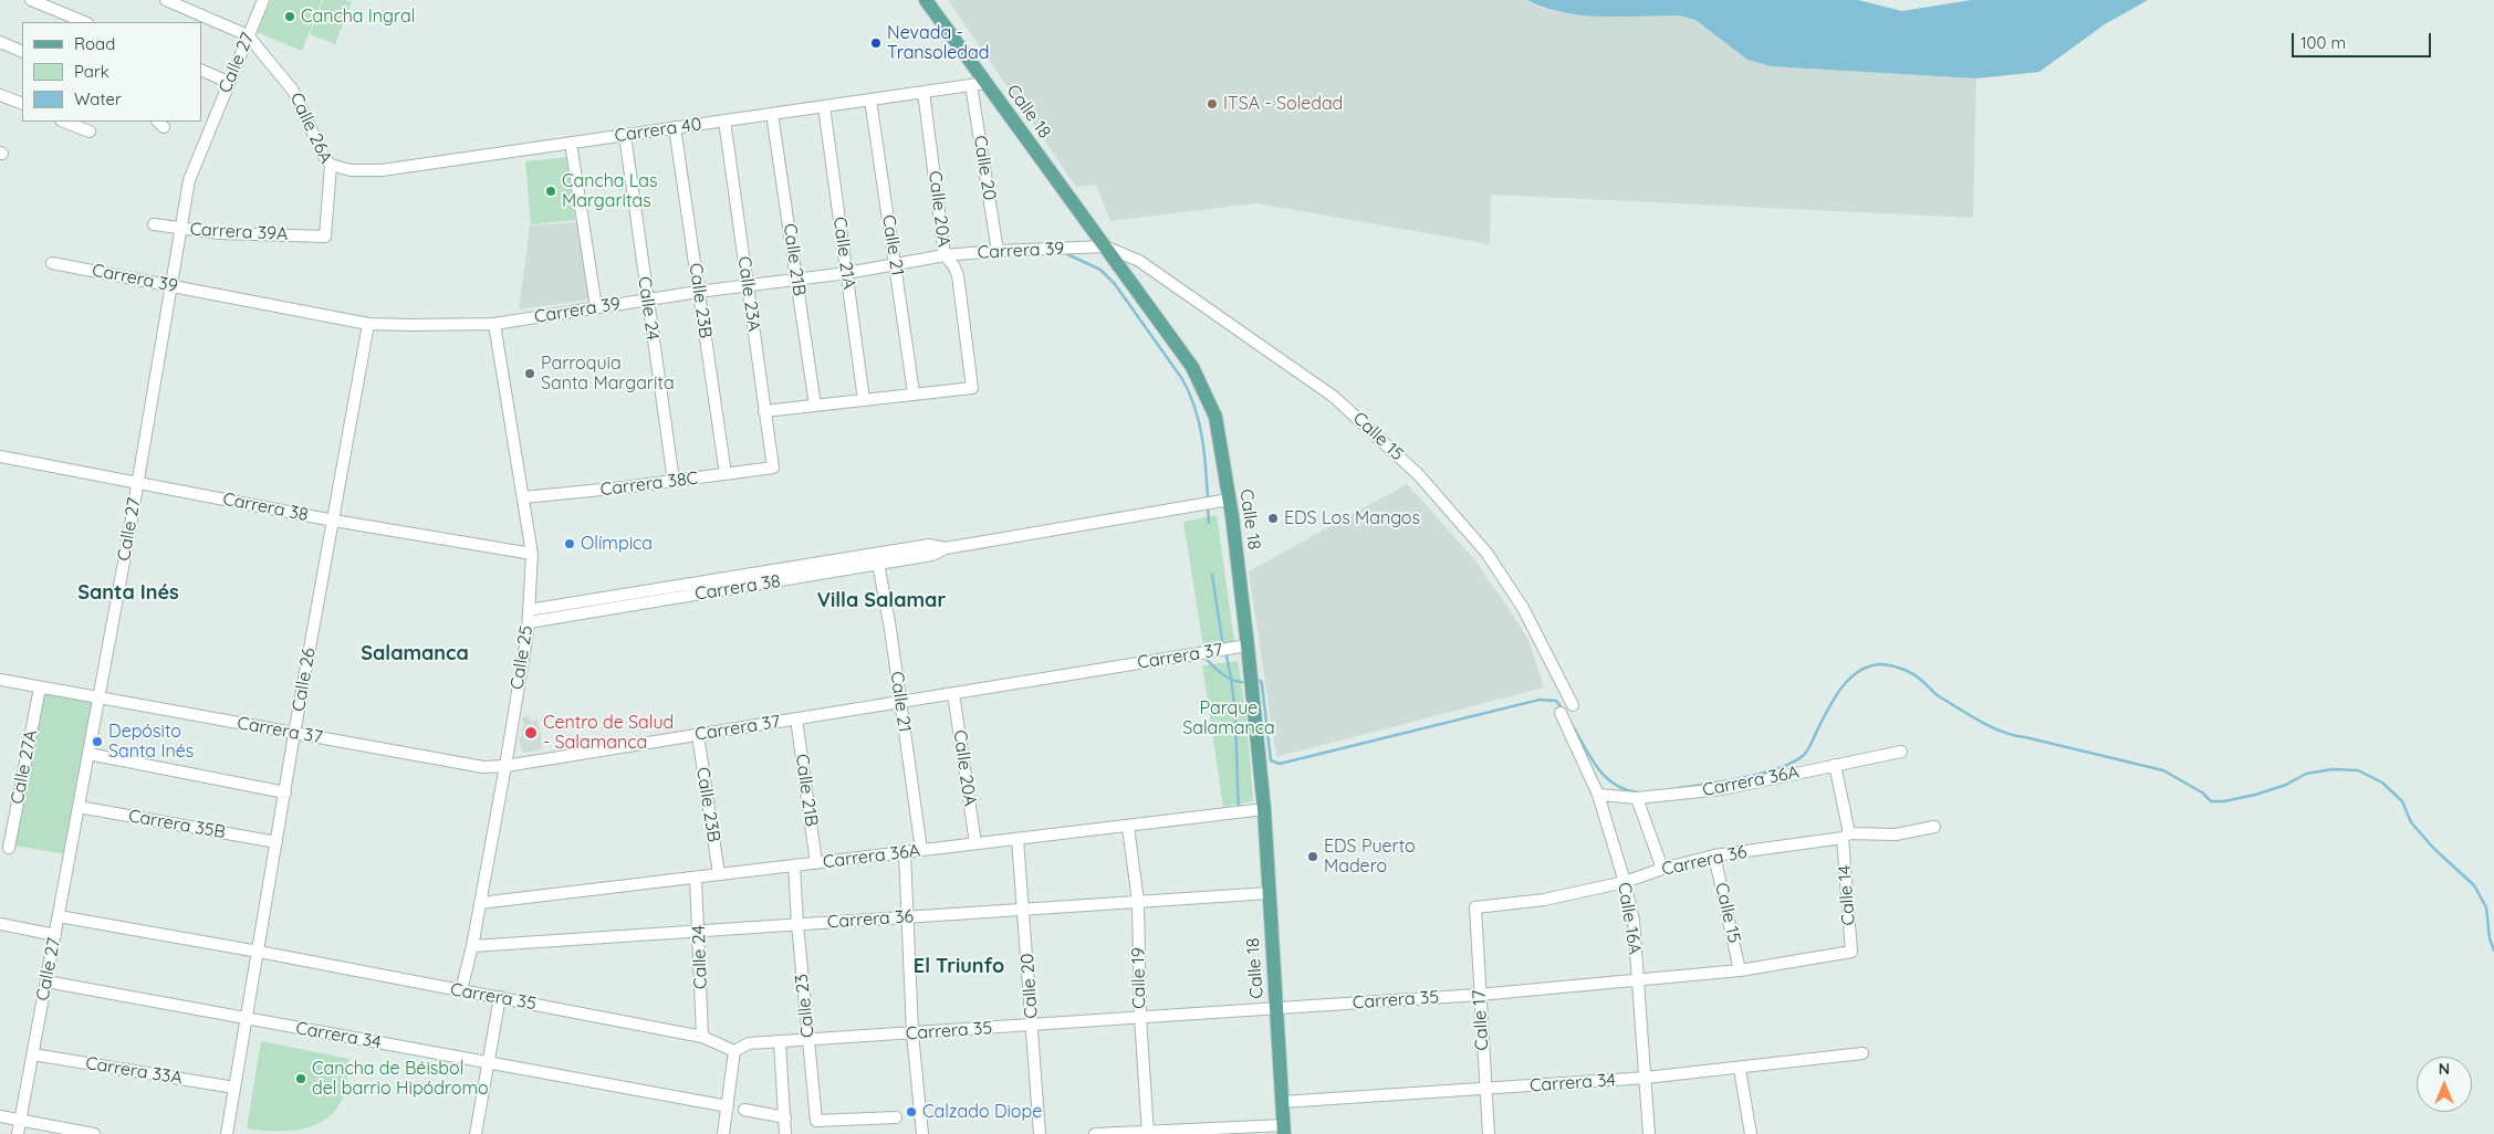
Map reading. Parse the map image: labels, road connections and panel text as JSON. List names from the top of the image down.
{
  "streets": {
    "main road": ["Calle 18"],
    "street": [
      "Calle 27",
      "Calle 26A",
      "Carrera 40",
      "Calle 20",
      "Calle 20A",
      "Carrera 39A",
      "Calle 21",
      "Carrera 39",
      "Calle 21A",
      "Calle 21B",
      "Calle 23A",
      "Calle 23B",
      "Calle 24",
      "Calle 15",
      "Carrera 38C",
      "Carrera 38",
      "Carrera 37",
      "Calle 25",
      "Calle 26",
      "Calle 27A",
      "Carrera 36A",
      "Carrera 35B",
      "Carrera 36",
      "Calle 14",
      "Calle 16A",
      "Calle 19",
      "Carrera 35",
      "Calle 23",
      "Calle 17",
      "Carrera 34",
      "Carrera 33A"
    ]
  },
  "crossings": [
    ["Calle 27", "Calle 26A"],
    ["Calle 27", "Carrera 39A"],
    ["Calle 27", "Carrera 39"],
    ["Calle 27", "Carrera 38"],
    ["Calle 27", "Carrera 37"],
    ["Calle 27", "Carrera 35B"],
    ["Calle 27", "Carrera 35"],
    ["Calle 27", "Carrera 34"],
    ["Calle 27", "Carrera 33A"],
    ["Calle 18", "Carrera 40"],
    ["Calle 18", "Carrera 39"],
    ["Calle 18", "Calle 15"],
    ["Calle 18", "Carrera 38"],
    ["Calle 18", "Carrera 37"],
    ["Calle 18", "Carrera 36A"],
    ["Calle 18", "Carrera 36"],
    ["Calle 18", "Carrera 35"],
    ["Calle 18", "Carrera 34"],
    ["Calle 26A", "Carrera 40"],
    ["Calle 26A", "Carrera 39A"],
    ["Carrera 40", "Calle 20"],
    ["Carrera 40", "Calle 20A"],
    ["Carrera 40", "Calle 21"],
    ["Carrera 40", "Calle 21A"],
    ["Carrera 40", "Calle 21B"],
    ["Carrera 40", "Calle 23A"],
    ["Carrera 40", "Calle 23B"],
    ["Carrera 40", "Calle 24"],
    ["Calle 20", "Carrera 39"],
    ["Calle 20", "Carrera 36A"],
    ["Calle 20", "Carrera 36"],
    ["Calle 20", "Carrera 35"],
    ["Calle 20A", "Calle 21"],
    ["Calle 20A", "Carrera 39"],
    ["Calle 20A", "Carrera 37"],
    ["Calle 20A", "Carrera 36A"],
    ["Calle 21", "Carrera 39"],
    ["Calle 21", "Carrera 38"],
    ["Calle 21", "Carrera 37"],
    ["Calle 21", "Carrera 36A"],
    ["Carrera 39", "Calle 21A"],
    ["Carrera 39", "Calle 21B"],
    ["Carrera 39", "Calle 23A"],
    ["Carrera 39", "Calle 23B"],
    ["Carrera 39", "Calle 24"],
    ["Carrera 39", "Calle 15"],
    ["Carrera 39", "Calle 25"],
    ["Carrera 39", "Calle 26"],
    ["Calle 21B", "Carrera 37"],
    ["Calle 21B", "Carrera 36A"],
    ["Calle 23A", "Carrera 38C"],
    ["Calle 23B", "Carrera 38C"],
    ["Calle 23B", "Carrera 37"],
    ["Calle 23B", "Carrera 36A"],
    ["Calle 24", "Carrera 38C"],
    ["Calle 24", "Carrera 36A"],
    ["Calle 24", "Carrera 36"],
    ["Calle 24", "Carrera 35"],
    ["Calle 15", "Carrera 36"],
    ["Calle 15", "Carrera 35"],
    ["Carrera 38C", "Calle 25"],
    ["Carrera 38", "Calle 25"],
    ["Carrera 38", "Calle 26"],
    ["Carrera 37", "Calle 25"],
    ["Carrera 37", "Calle 26"],
    ["Carrera 37", "Calle 27A"],
    ["Calle 25", "Carrera 36A"],
    ["Calle 25", "Carrera 36"],
    ["Calle 25", "Carrera 35"],
    ["Calle 26", "Carrera 35B"],
    ["Calle 26", "Carrera 35"],
    ["Calle 26", "Carrera 34"],
    ["Calle 26", "Carrera 33A"],
    ["Carrera 36A", "Calle 14"],
    ["Carrera 36A", "Calle 16A"],
    ["Carrera 36A", "Calle 19"],
    ["Carrera 36A", "Calle 23"],
    ["Carrera 36", "Calle 14"],
    ["Carrera 36", "Calle 16A"],
    ["Carrera 36", "Calle 19"],
    ["Carrera 36", "Calle 23"],
    ["Carrera 36", "Calle 17"],
    ["Calle 14", "Carrera 35"],
    ["Calle 16A", "Carrera 35"],
    ["Calle 16A", "Carrera 34"],
    ["Calle 19", "Carrera 35"],
    ["Carrera 35", "Calle 23"],
    ["Carrera 35", "Calle 17"],
    ["Calle 17", "Carrera 34"]
  ],
  "districts": [
    "Santa Inés",
    "Villa Salamar",
    "Salamanca",
    "El Triunfo"
  ],
  "parks": ["Parque Salamanca"],
  "places": [
    "Cancha Ingral",
    "Nevada - Transoledad",
    "ITSA - Soledad",
    "Cancha Las Margaritas",
    "Parroquia Santa Margarita",
    "EDS Los Mangos",
    "Olímpica",
    "Centro de Salud - Salamanca",
    "Depósito Santa Inés",
    "EDS Puerto Madero",
    "Cancha de Béisbol del barrio Hipódromo",
    "Calzado Diope"
  ],
  "legend": ["Road", "Park", "Water"],
  "scale_bar": "100 m",
  "north": "top"
}
